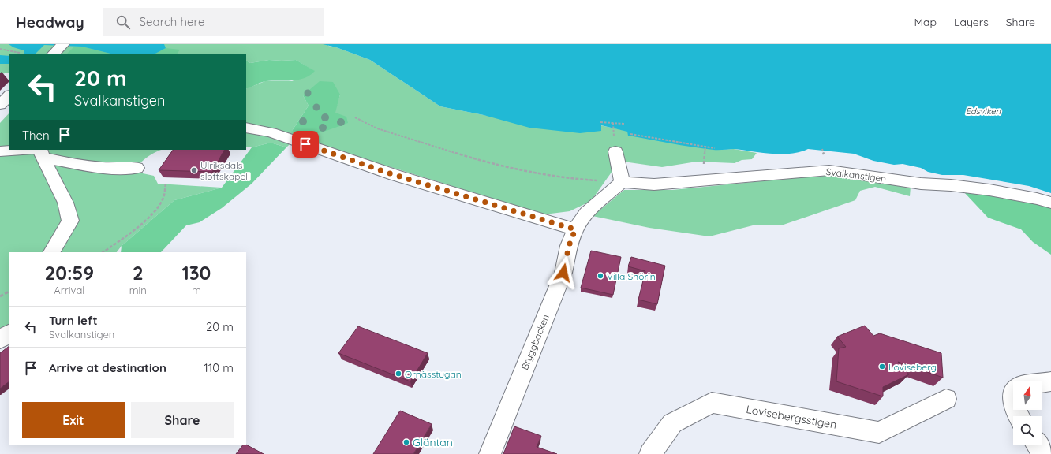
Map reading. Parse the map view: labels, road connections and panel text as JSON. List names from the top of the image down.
{
  "streets": {
    "lane": ["Svalkanstigen", "Bryggbacken", "Lovisebergsstigen"]
  },
  "water": ["Edsviken"],
  "places": [
    "Ulriksdals slottskapell",
    "Villa Snörin",
    "Loviseberg",
    "Ornässtugan",
    "Gläntan"
  ],
  "north": "top",
  "page": {
    "header": "Headway",
    "search": "Search here",
    "nav": ["Map", "Layers", "Share"],
    "turn": ["20 m", "Svalkanstigen"],
    "then": "Then",
    "eta": [
      "20:59",
      "Arrival",
      "2",
      "min",
      "130",
      "m"
    ],
    "list": [
      {
        "name": "Turn left",
        "note": "Svalkanstigen",
        "value": "20 m"
      },
      {
        "name": "Arrive at destination",
        "value": "110 m"
      }
    ],
    "buttons": ["Exit", "Share"]
  }
}
